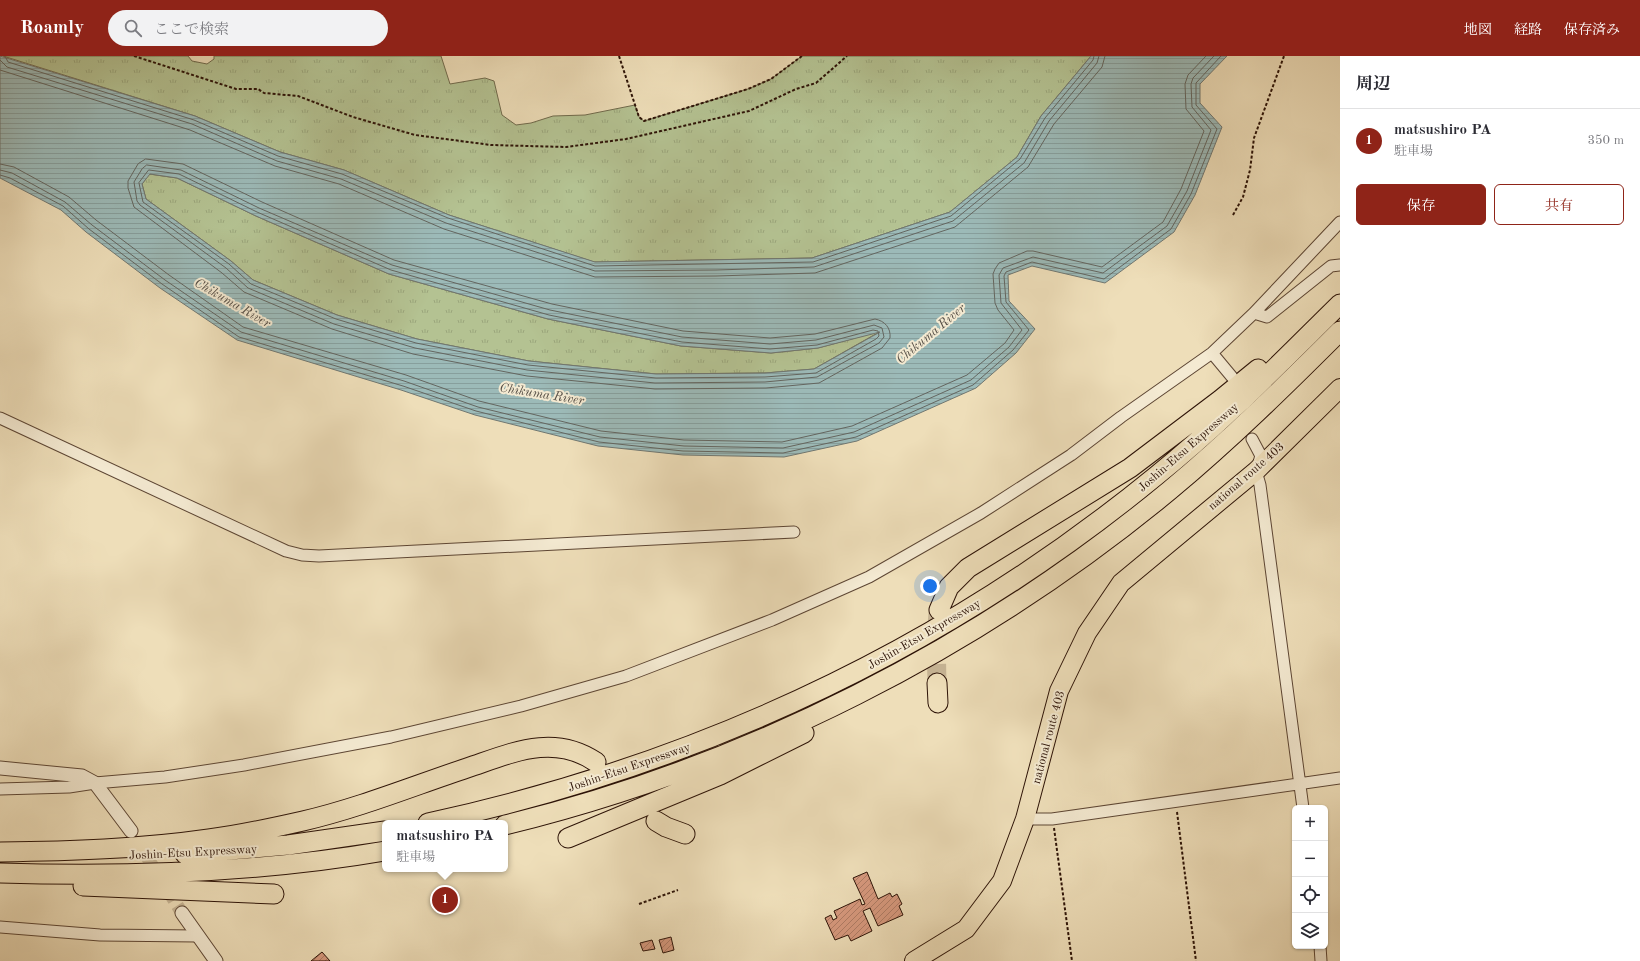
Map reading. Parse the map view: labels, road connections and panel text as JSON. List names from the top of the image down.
{
  "streets": {
    "highway": ["Joshin-Etsu Expressway", "national route 403"]
  },
  "water": ["Chikuma River"],
  "page": {
    "header": "Roamly",
    "search": "ここで検索",
    "nav": ["地図", "経路", "保存済み"],
    "heading": "周辺",
    "list": [
      {
        "mark": "1",
        "name": "matsushiro PA",
        "note": "駐車場",
        "value": "350 m"
      }
    ],
    "buttons": ["保存", "共有"],
    "map_buttons": ["+", "−"],
    "popup": ["matsushiro PA", "駐車場"],
    "pins": "1"
  }
}
